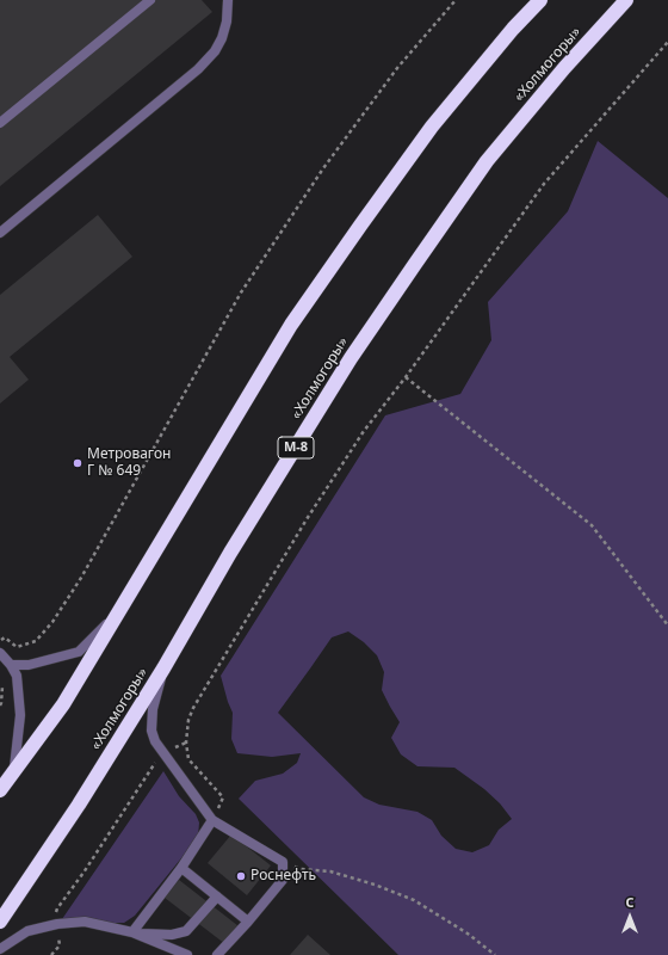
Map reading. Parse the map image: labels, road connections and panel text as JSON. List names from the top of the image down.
{
  "streets": {
    "highway": ["«Холмогоры»", "М-8"]
  },
  "places": ["Метровагон Г № 649", "Роснефть"],
  "north": "top"
}
